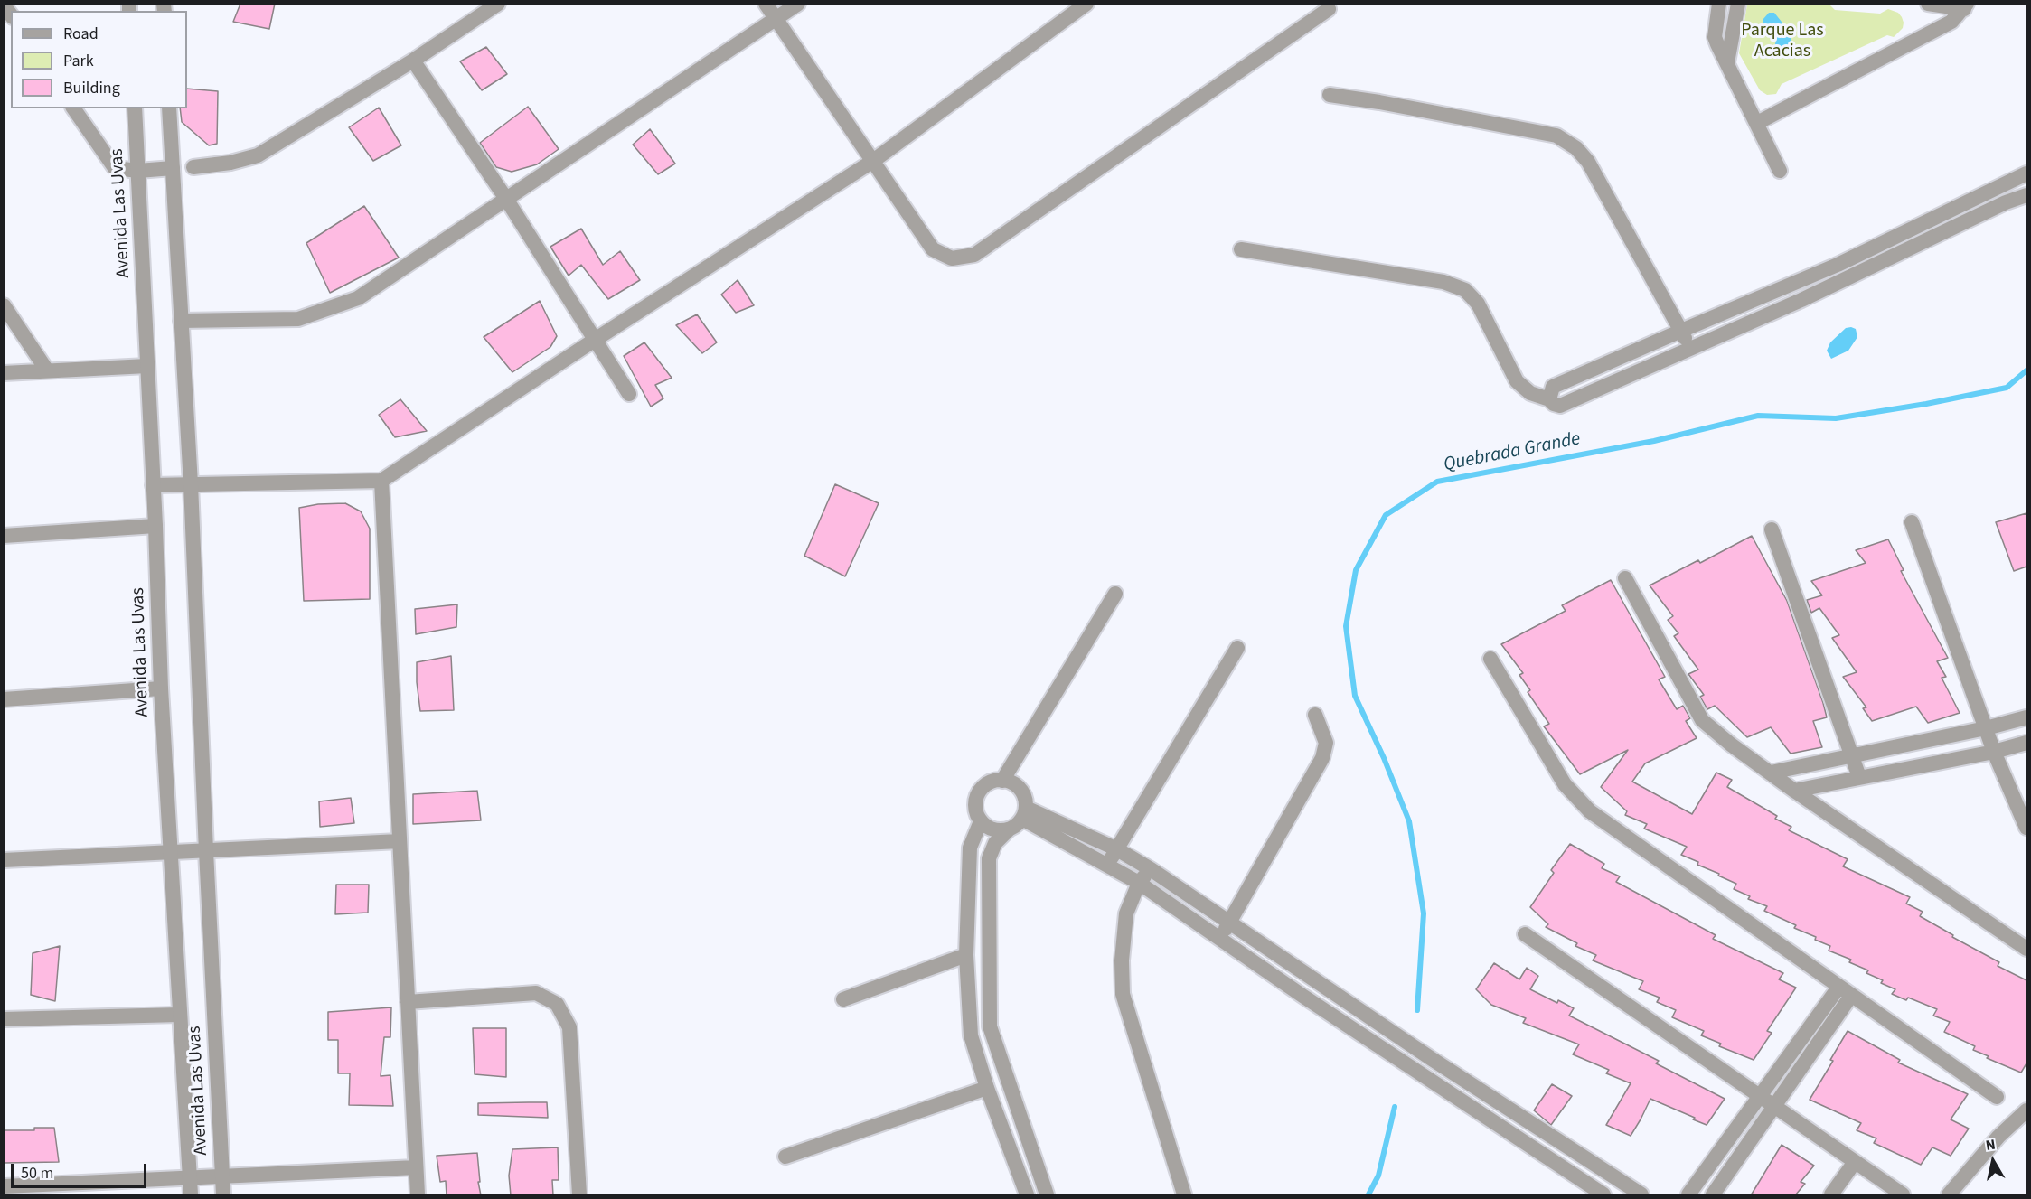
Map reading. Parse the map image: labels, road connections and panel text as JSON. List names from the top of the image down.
{
  "streets": {
    "street": ["Avenida Las Uvas"]
  },
  "water": ["Quebrada Grande"],
  "parks": ["Parque Las Acacias"],
  "legend": ["Road", "Park", "Building"],
  "scale_bar": "50 m",
  "north": "top"
}
